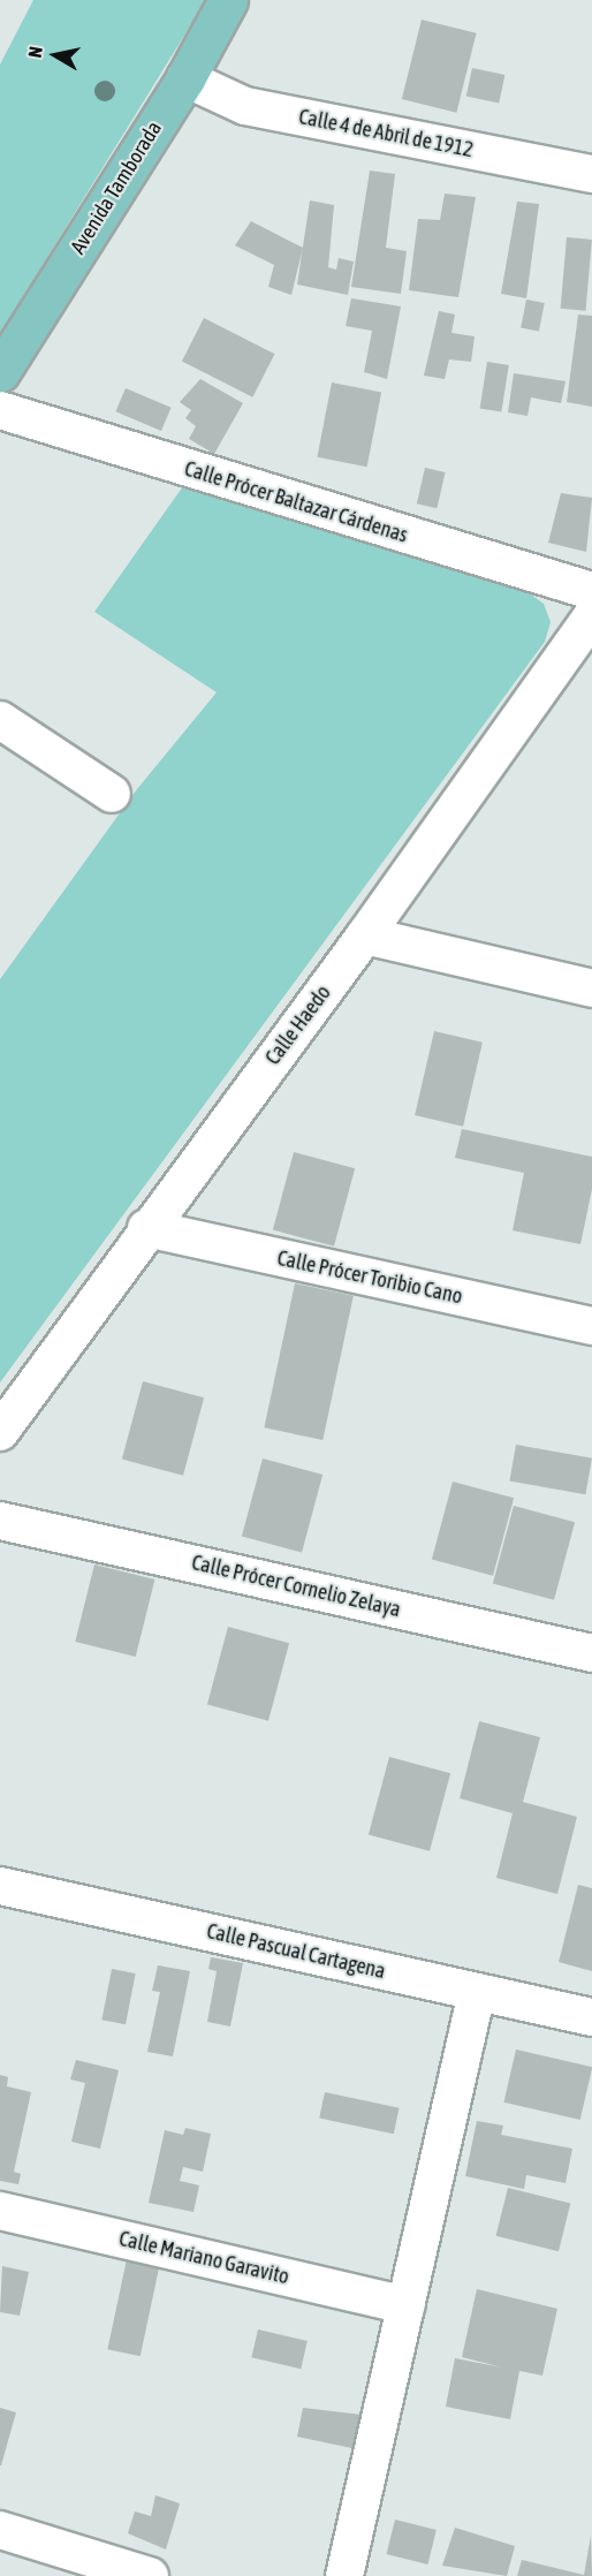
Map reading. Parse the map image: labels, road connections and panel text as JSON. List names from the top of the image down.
{
  "streets": {
    "main road": ["Avenida Tamborada"],
    "street": [
      "Calle 4 de Abril de 1912",
      "Calle Prócer Baltazar Cárdenas",
      "Calle Haedo",
      "Calle Prócer Toribio Cano",
      "Calle Prócer Cornelio Zelaya",
      "Calle Pascual Cartagena",
      "Calle Mariano Garavito"
    ]
  },
  "crossings": [
    ["Calle 4 de Abril de 1912", "Avenida Tamborada"],
    ["Calle Haedo", "Calle Prócer Toribio Cano"]
  ],
  "north": "left"
}
